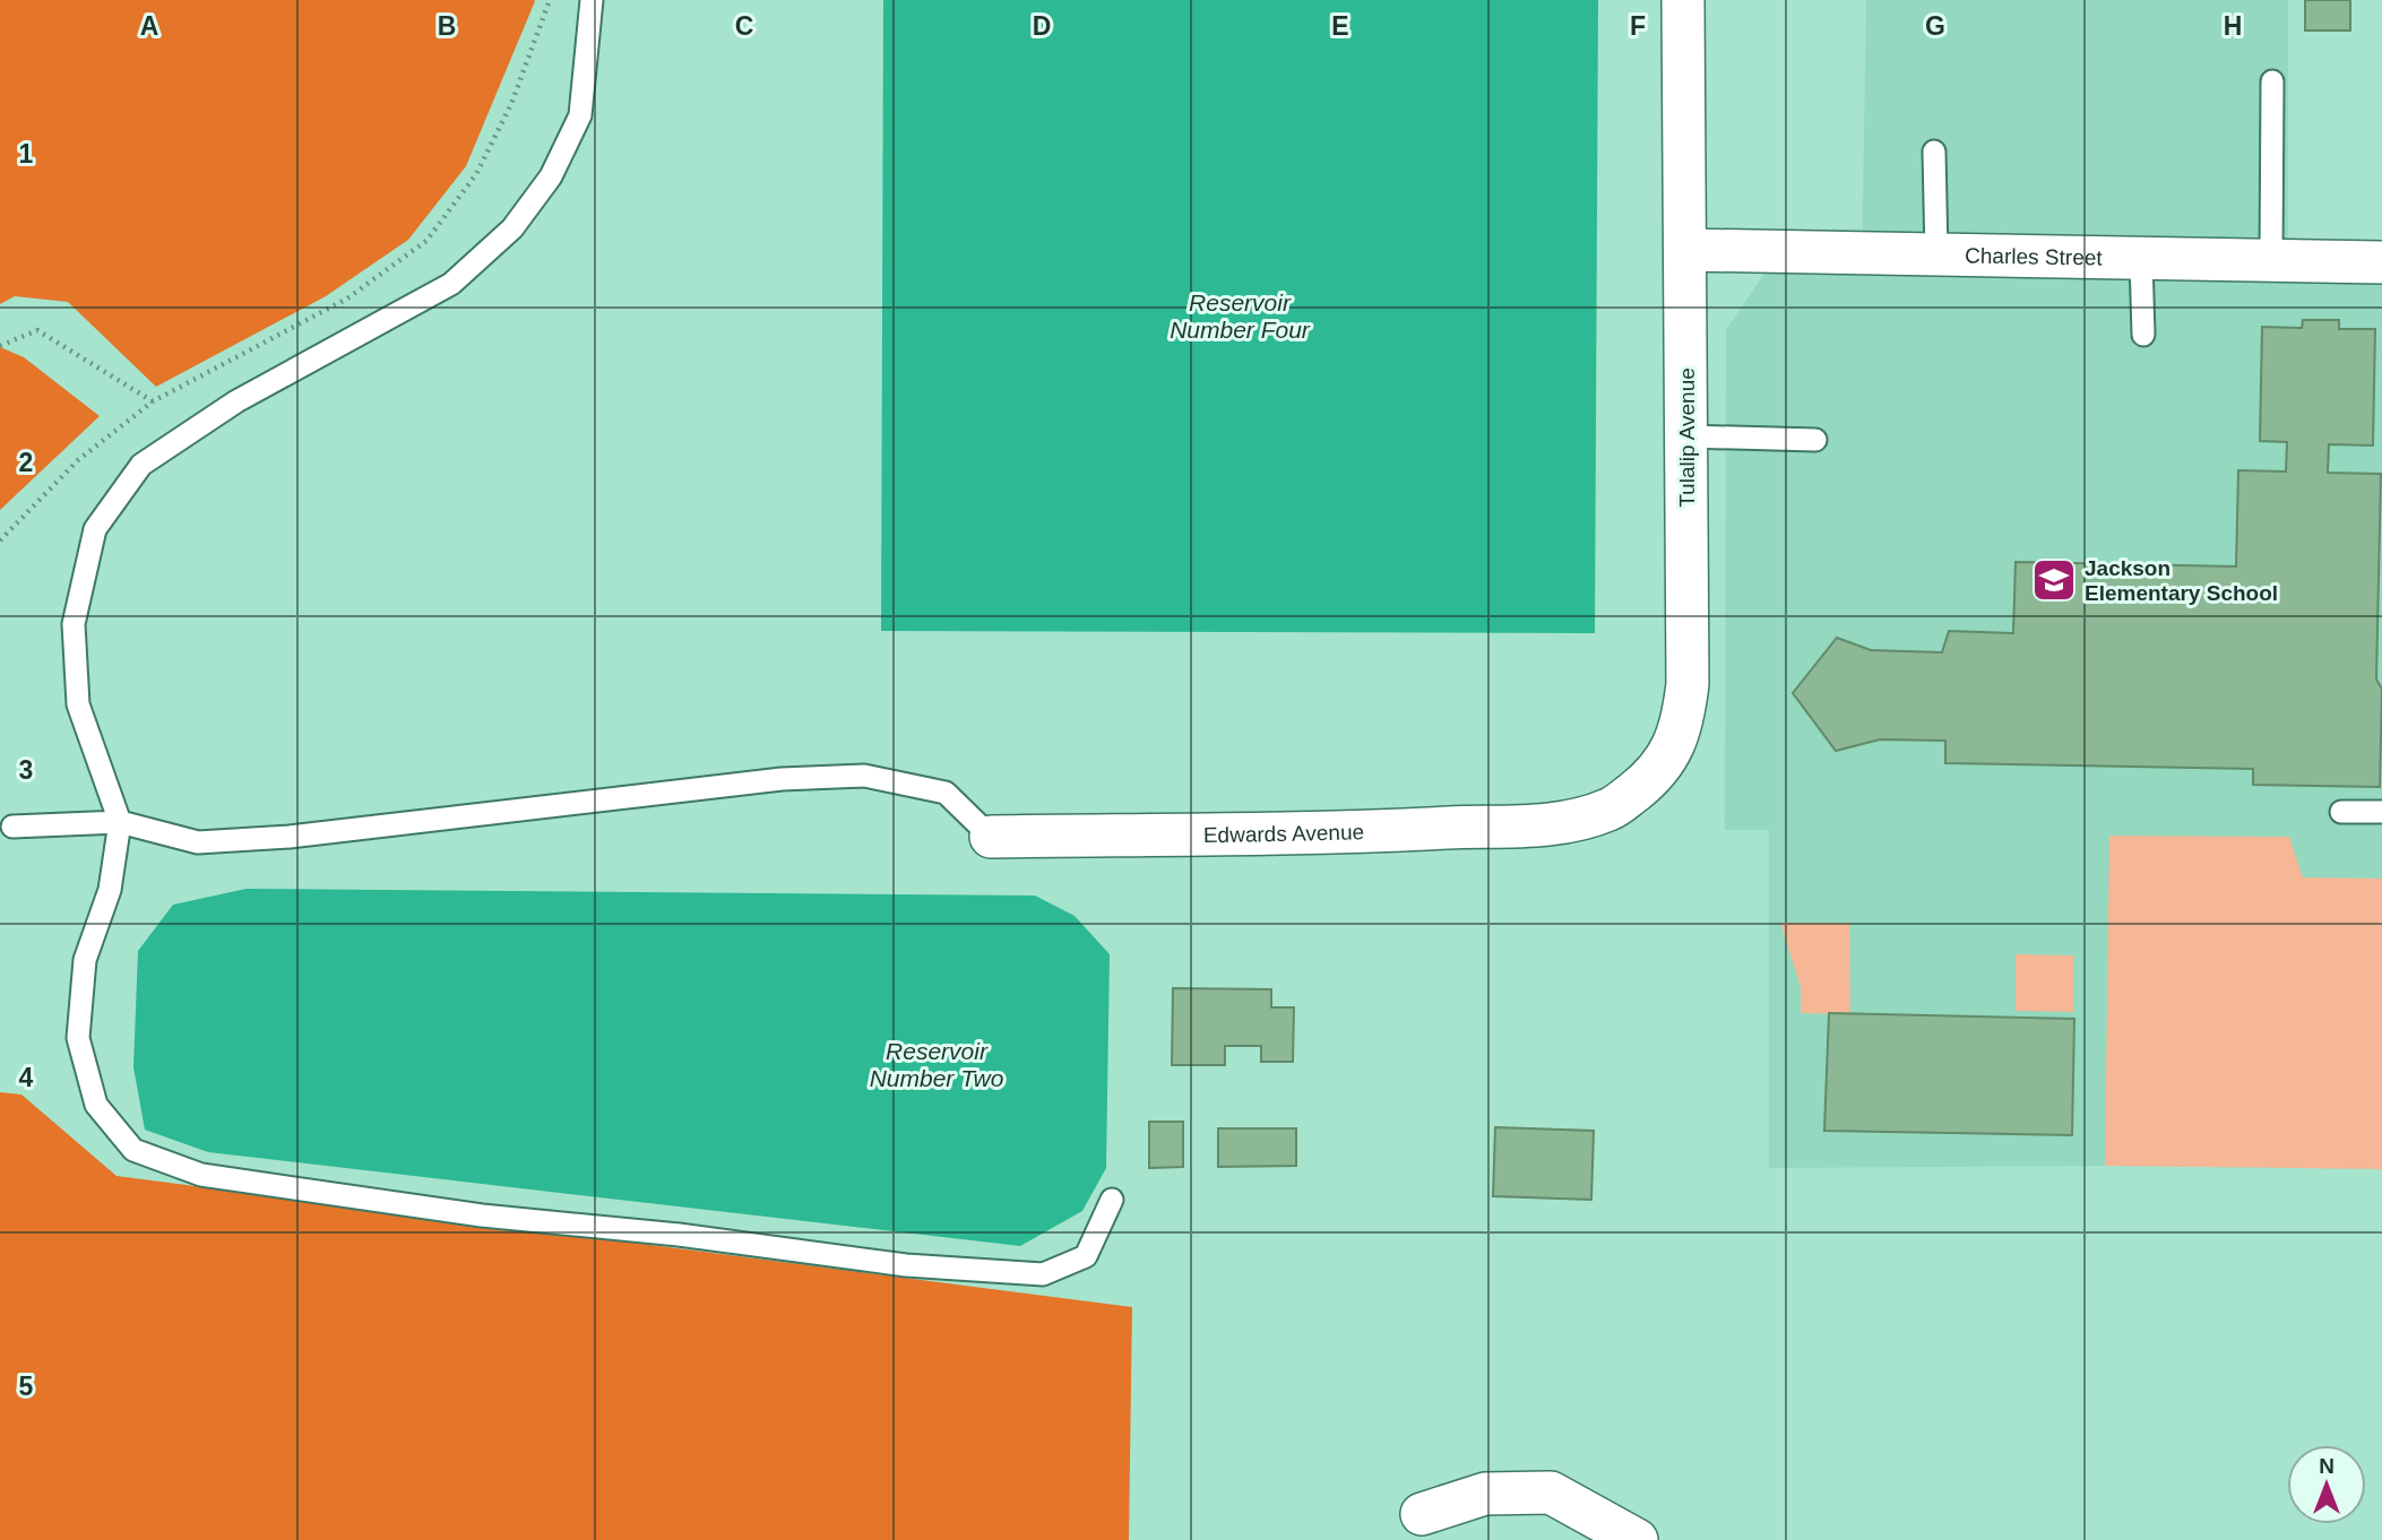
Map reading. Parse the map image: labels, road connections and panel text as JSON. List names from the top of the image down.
{
  "streets": {
    "street": ["Charles Street", "Tulalip Avenue", "Edwards Avenue"]
  },
  "crossings": [
    ["Charles Street", "Tulalip Avenue"],
    ["Tulalip Avenue", "Edwards Avenue"]
  ],
  "water": ["Reservoir Number Four", "Reservoir Number Two"],
  "places": {
    "school or university": ["Jackson Elementary School"]
  },
  "north": "top",
  "grid": {
    "columns": [
      "A",
      "B",
      "C",
      "D",
      "E",
      "F",
      "G",
      "H"
    ],
    "rows": [
      "1",
      "2",
      "3",
      "4",
      "5"
    ]
  }
}
